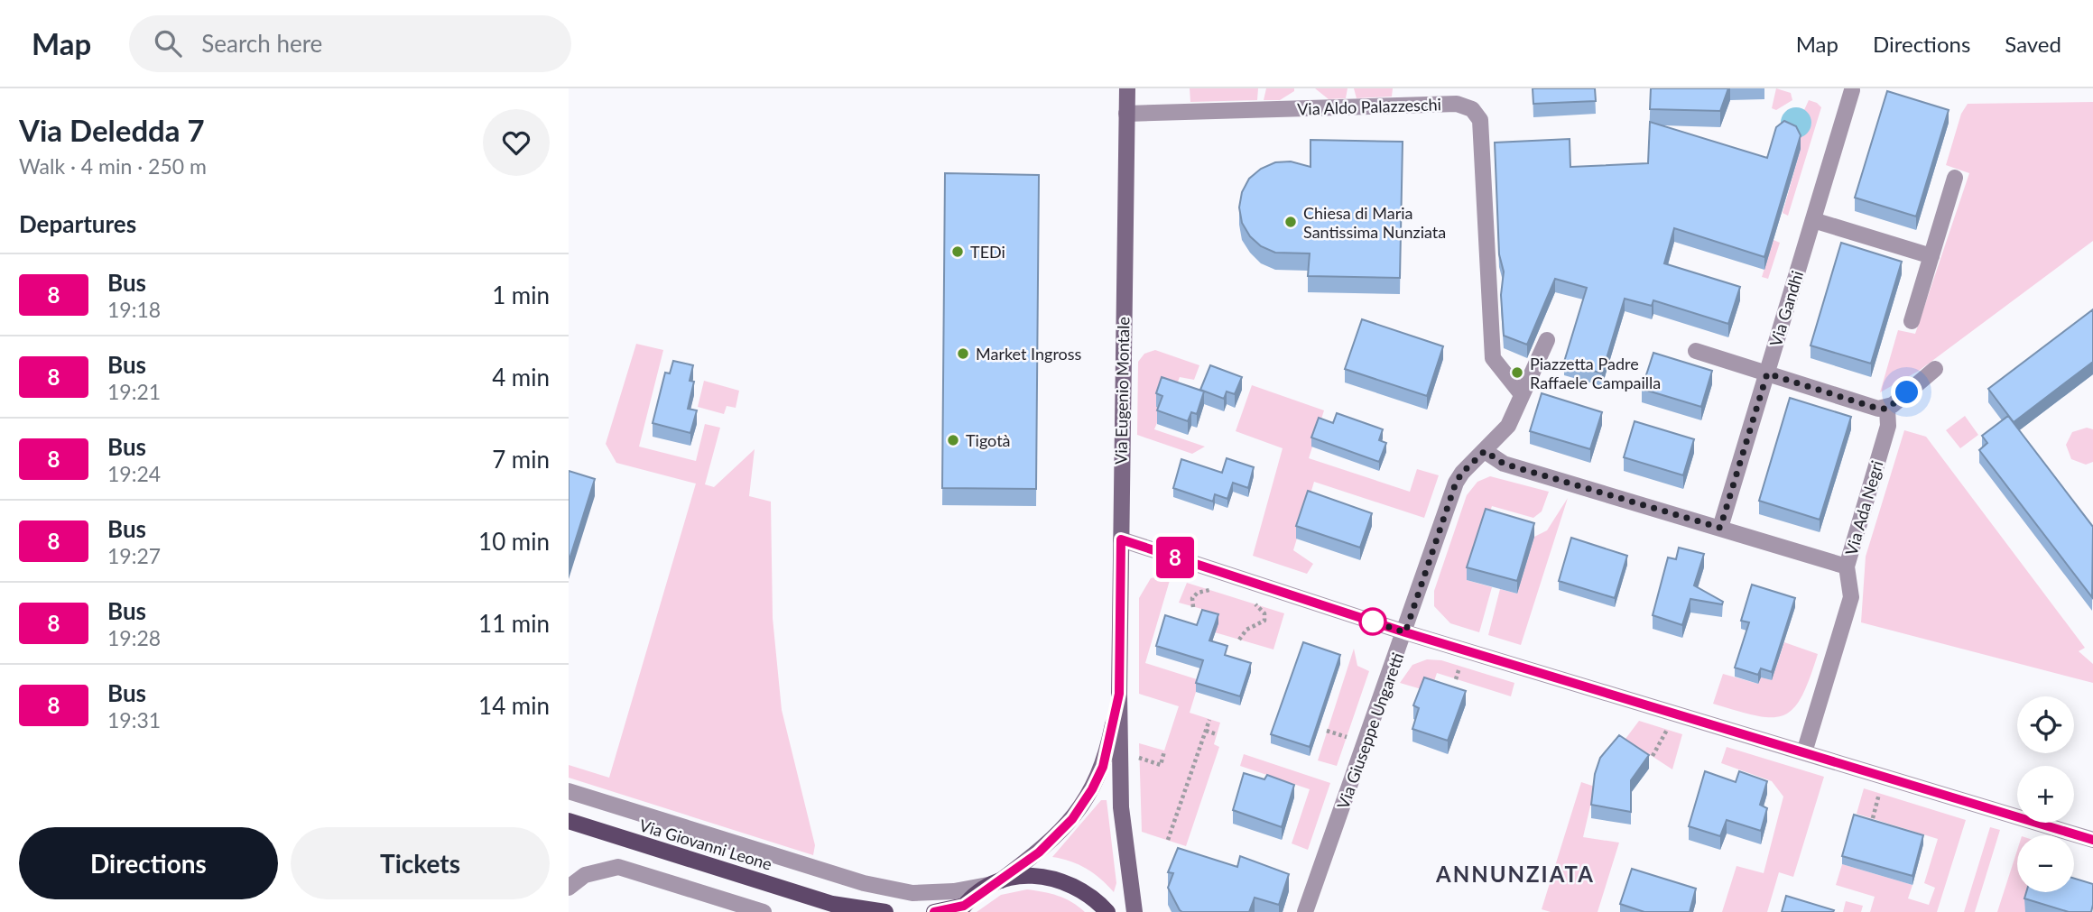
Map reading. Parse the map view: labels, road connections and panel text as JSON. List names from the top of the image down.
{
  "streets": {
    "main road": ["Via Eugenio Montale", "Via Giovanni Leone"],
    "street": [
      "Via Aldo Palazzeschi",
      "Via Gandhi",
      "Via Ada Negri",
      "Via Giuseppe Ungaretti"
    ]
  },
  "crossings": [
    ["Via Aldo Palazzeschi", "Via Eugenio Montale"],
    ["Via Aldo Palazzeschi", "Via Giuseppe Ungaretti"]
  ],
  "districts": ["ANNUNZIATA"],
  "places": [
    "Chiesa di Maria Santissima Nunziata",
    "TEDi",
    "Market Ingross",
    "Piazzetta Padre Raffaele Campailla",
    "Tigotà"
  ],
  "lines": ["bus line 8"],
  "page": {
    "header": "Map",
    "search": "Search here",
    "nav": ["Map", "Directions", "Saved"],
    "heading": [
      ["Via Deledda 7", "Walk · 4 min · 250 m"],
      "Departures"
    ],
    "on_map": "8",
    "list": [
      {
        "mark": "8",
        "name": "Bus",
        "note": "19:18",
        "value": "1 min"
      },
      {
        "mark": "8",
        "name": "Bus",
        "note": "19:21",
        "value": "4 min"
      },
      {
        "mark": "8",
        "name": "Bus",
        "note": "19:24",
        "value": "7 min"
      },
      {
        "mark": "8",
        "name": "Bus",
        "note": "19:27",
        "value": "10 min"
      },
      {
        "mark": "8",
        "name": "Bus",
        "note": "19:28",
        "value": "11 min"
      },
      {
        "mark": "8",
        "name": "Bus",
        "note": "19:31",
        "value": "14 min"
      }
    ],
    "map_buttons": ["+", "−"],
    "buttons": ["Directions", "Tickets"]
  }
}
